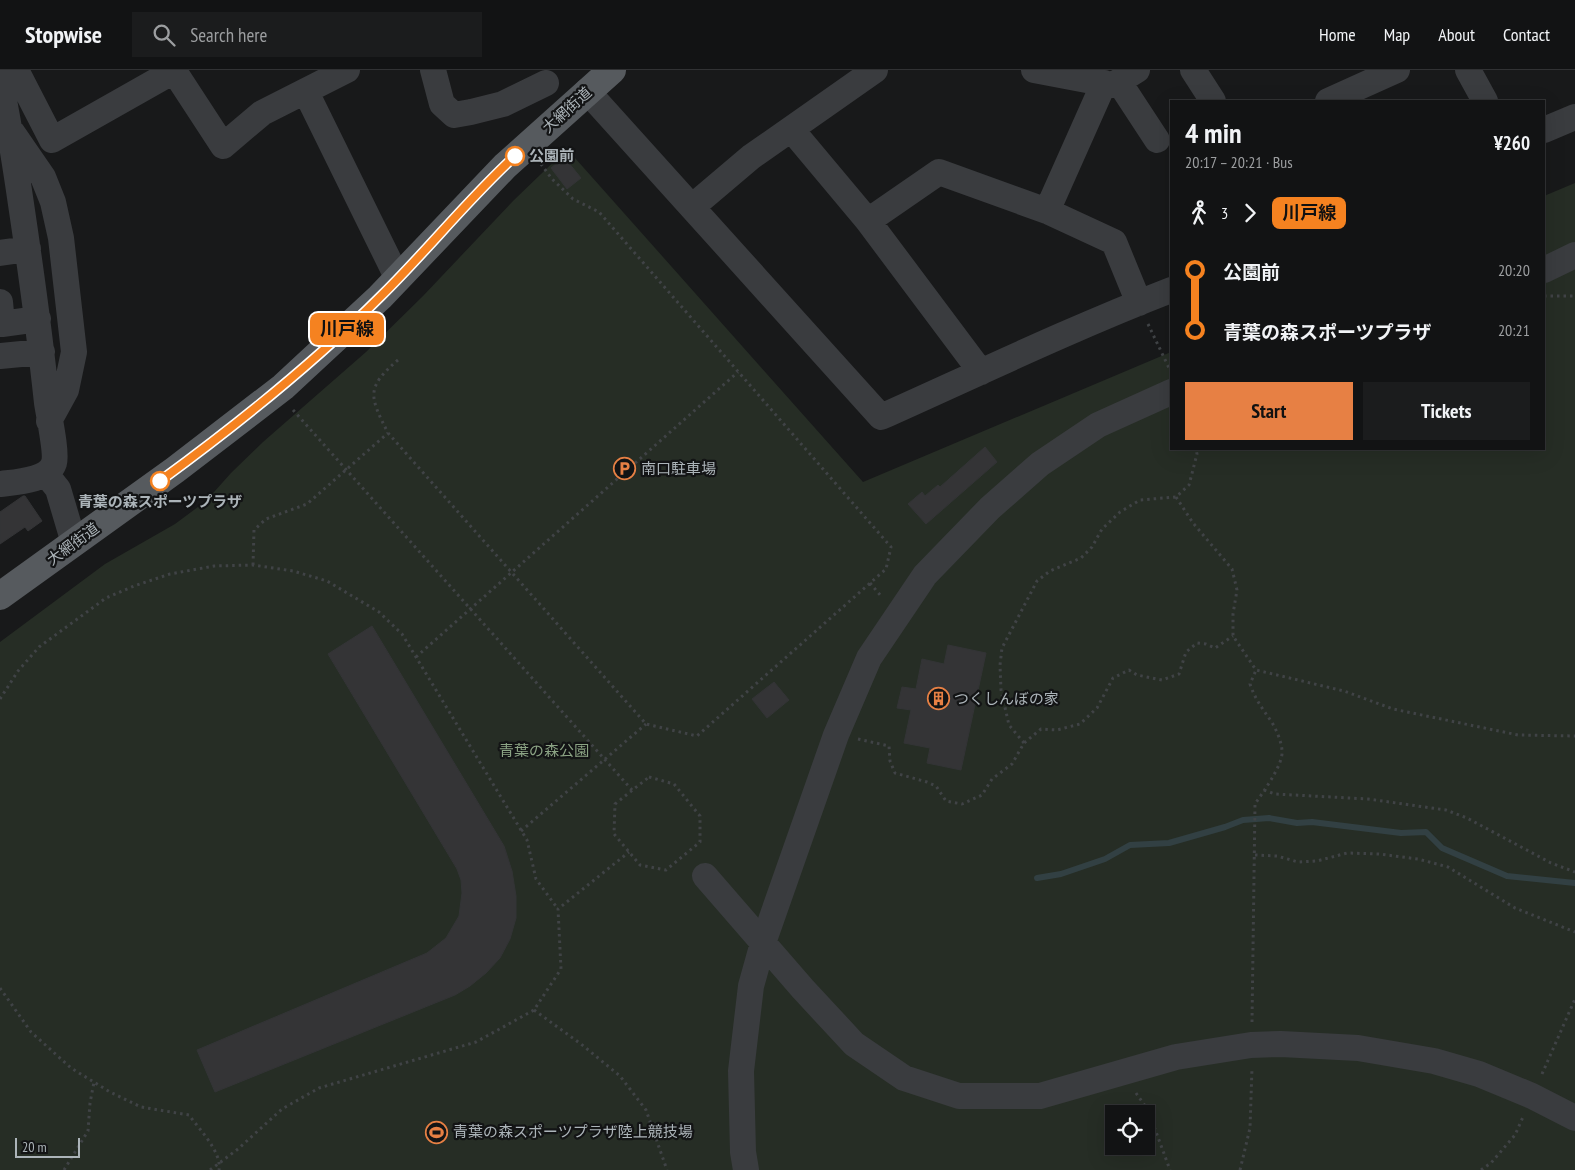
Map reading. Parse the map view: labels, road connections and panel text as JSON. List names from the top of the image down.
{
  "streets": {
    "main road": ["大網街道"]
  },
  "parks": ["青葉の森公園"],
  "places": {
    "other": ["公園前", "青葉の森スポーツプラザ"],
    "parking": ["南口駐車場"],
    "building": ["つくしんぼの家"],
    "sports": ["青葉の森スポーツプラザ陸上競技場"]
  },
  "lines": ["bus line 川戸線"],
  "scale_bar": "20 m",
  "page": {
    "header": "Stopwise",
    "search": "Search here",
    "nav": [
      "Home",
      "Map",
      "About",
      "Contact"
    ],
    "on_map": "川戸線",
    "heading": ["4 min", "20:17 – 20:21 · Bus", "¥260"],
    "legs": ["3", "川戸線"],
    "list": [
      {
        "name": "公園前",
        "value": "20:20"
      },
      {
        "name": "青葉の森スポーツプラザ",
        "value": "20:21"
      }
    ],
    "buttons": ["Start", "Tickets"],
    "scale": "20 m"
  }
}
